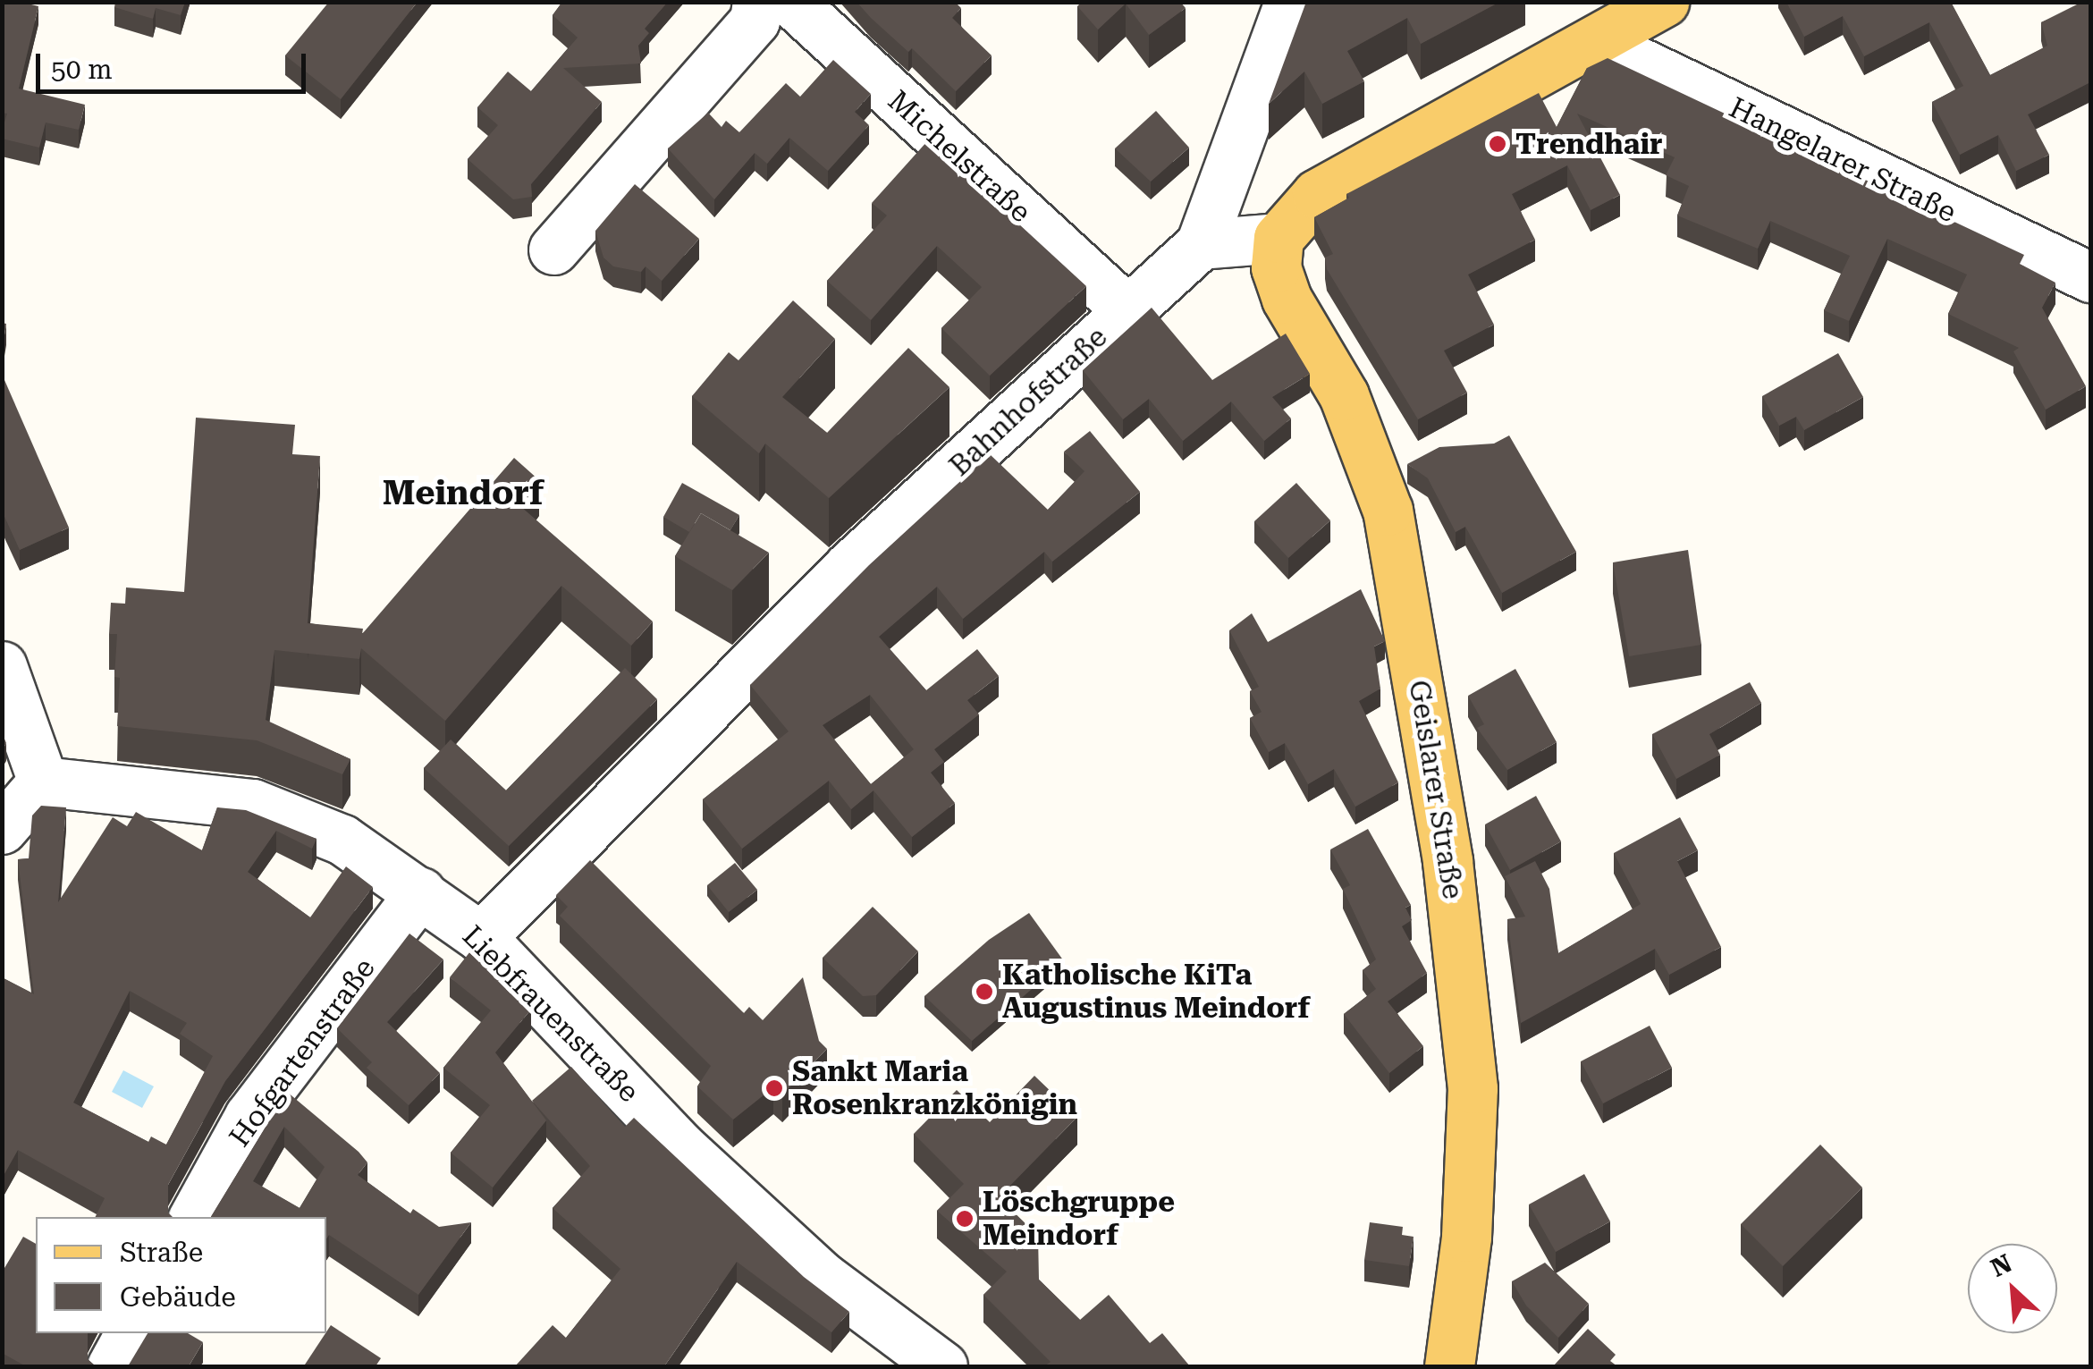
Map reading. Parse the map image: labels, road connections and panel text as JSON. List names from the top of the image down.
{
  "streets": {
    "main road": ["Geislarer Straße"],
    "street": [
      "Michelstraße",
      "Hangelarer Straße",
      "Bahnhofstraße",
      "Liebfrauenstraße",
      "Hofgartenstraße"
    ]
  },
  "crossings": [
    ["Michelstraße", "Bahnhofstraße"],
    ["Bahnhofstraße", "Liebfrauenstraße"],
    ["Liebfrauenstraße", "Hofgartenstraße"]
  ],
  "districts": ["Meindorf"],
  "places": [
    "Trendhair",
    "Katholische KiTa Augustinus Meindorf",
    "Sankt Maria Rosenkranzkönigin",
    "Löschgruppe Meindorf"
  ],
  "legend": ["Straße", "Gebäude"],
  "scale_bar": "50 m",
  "north": "top left"
}
